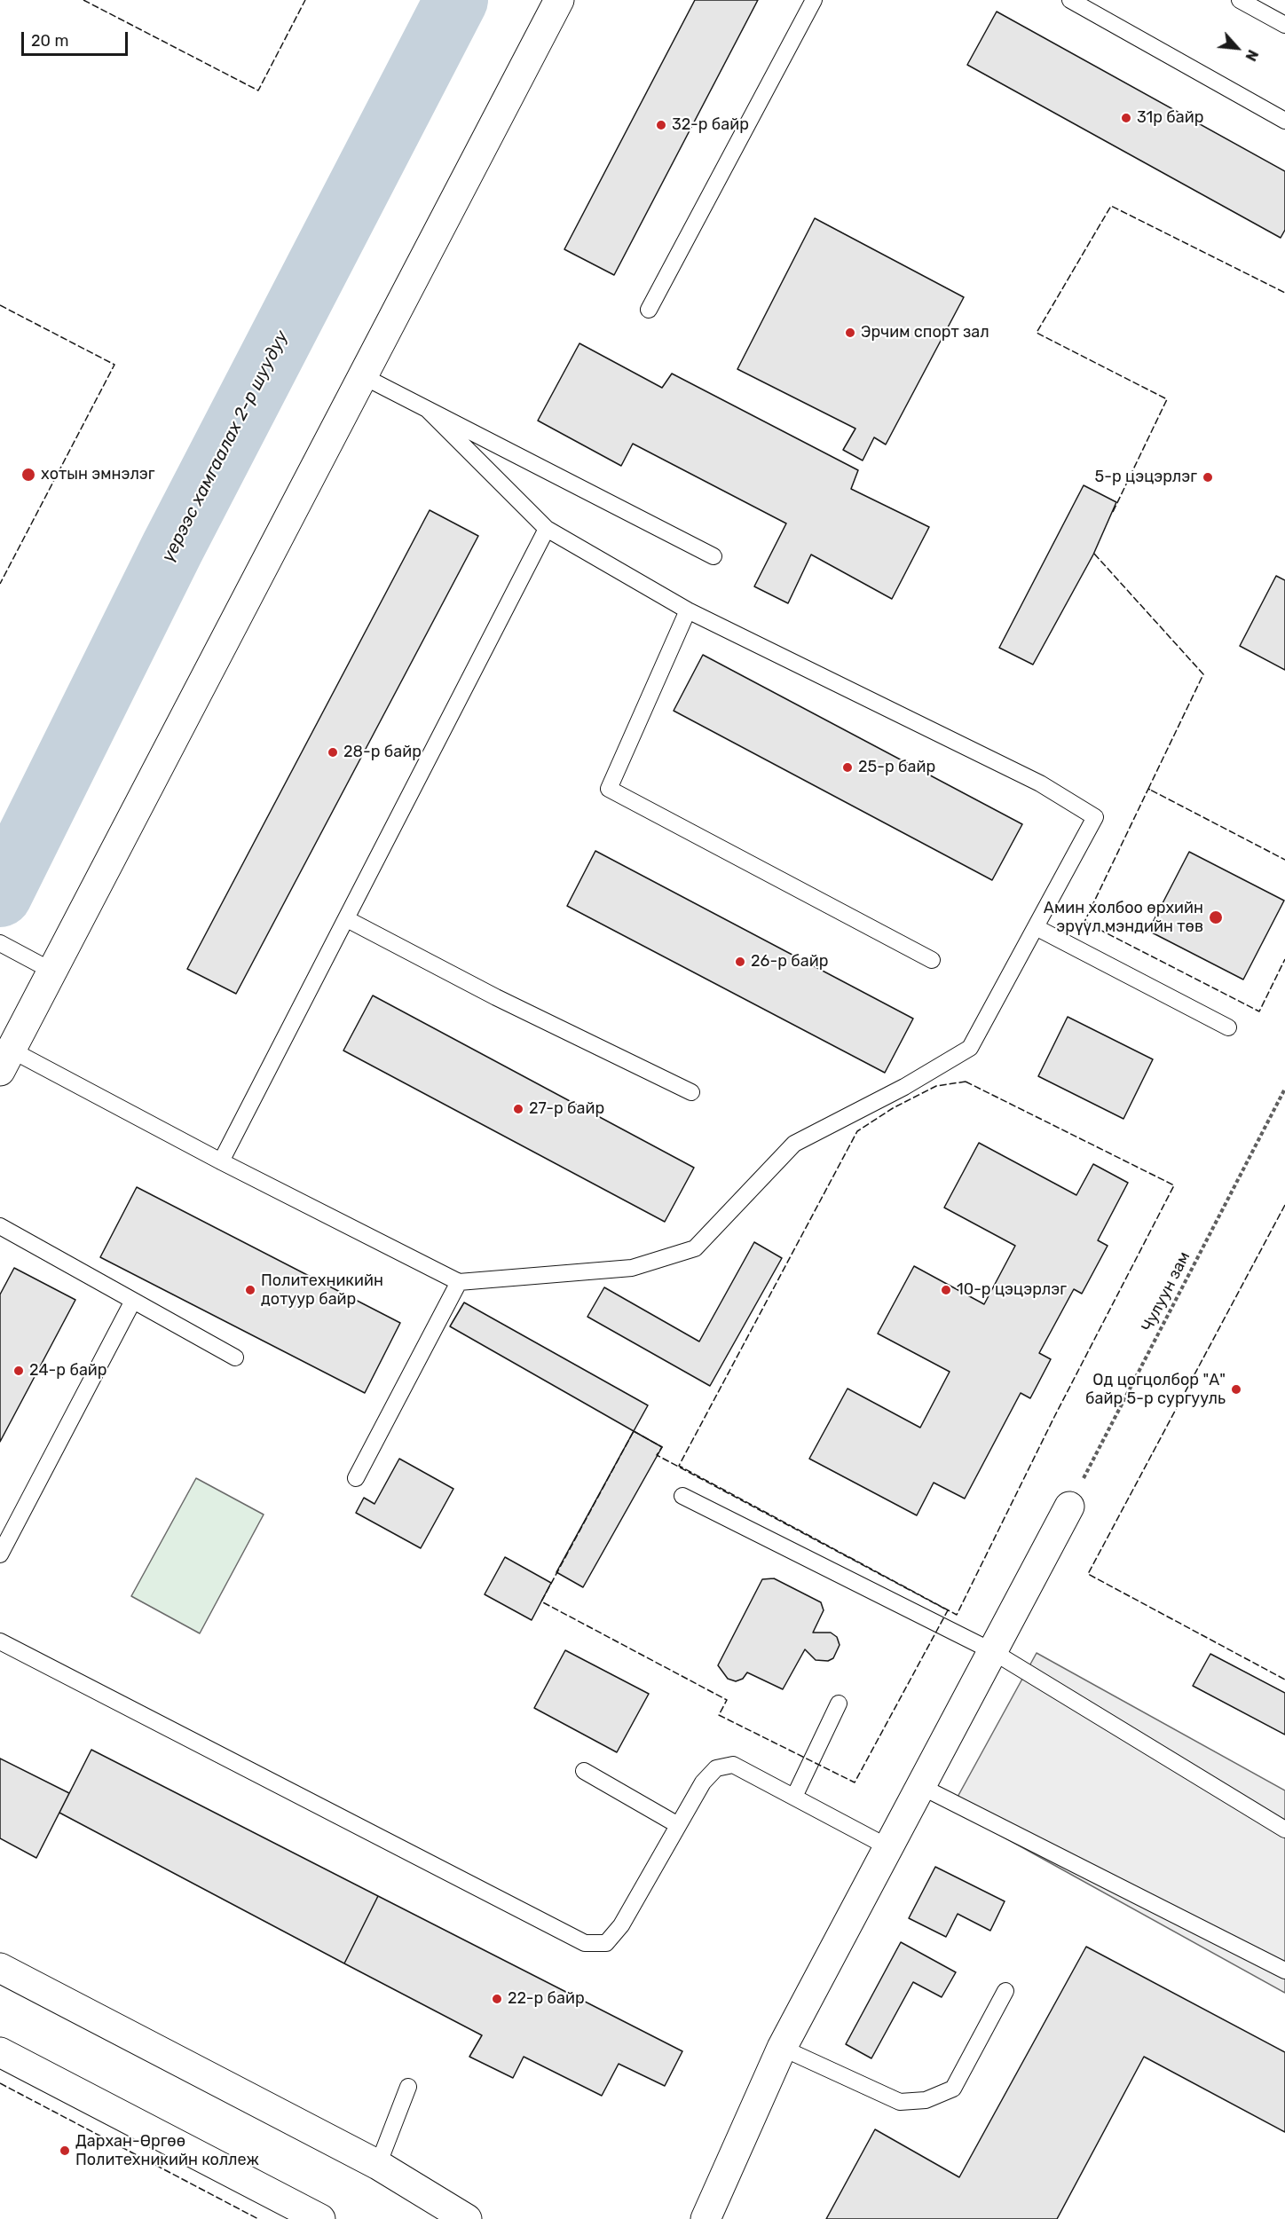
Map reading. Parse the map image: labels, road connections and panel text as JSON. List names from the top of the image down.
{
  "streets": {
    "path": ["Чулуун зам"]
  },
  "water": ["үерээс хамгаалах 2-р шуудуу"],
  "places": [
    "31р байр",
    "32-р байр",
    "Эрчим спорт зал",
    "хотын эмнэлэг",
    "5-р цэцэрлэг",
    "28-р байр",
    "25-р байр",
    "Амин холбоо өрхийн эрүүл мэндийн төв",
    "26-р байр",
    "27-р байр",
    "Политехникийн дотуур байр",
    "10-р цэцэрлэг",
    "24-р байр",
    "Од цогцолбор \"А\" байр 5-р сургууль",
    "22-р байр",
    "Дархан-Өргөө Политехникийн коллеж"
  ],
  "scale_bar": "20 m",
  "north": "bottom right"
}
